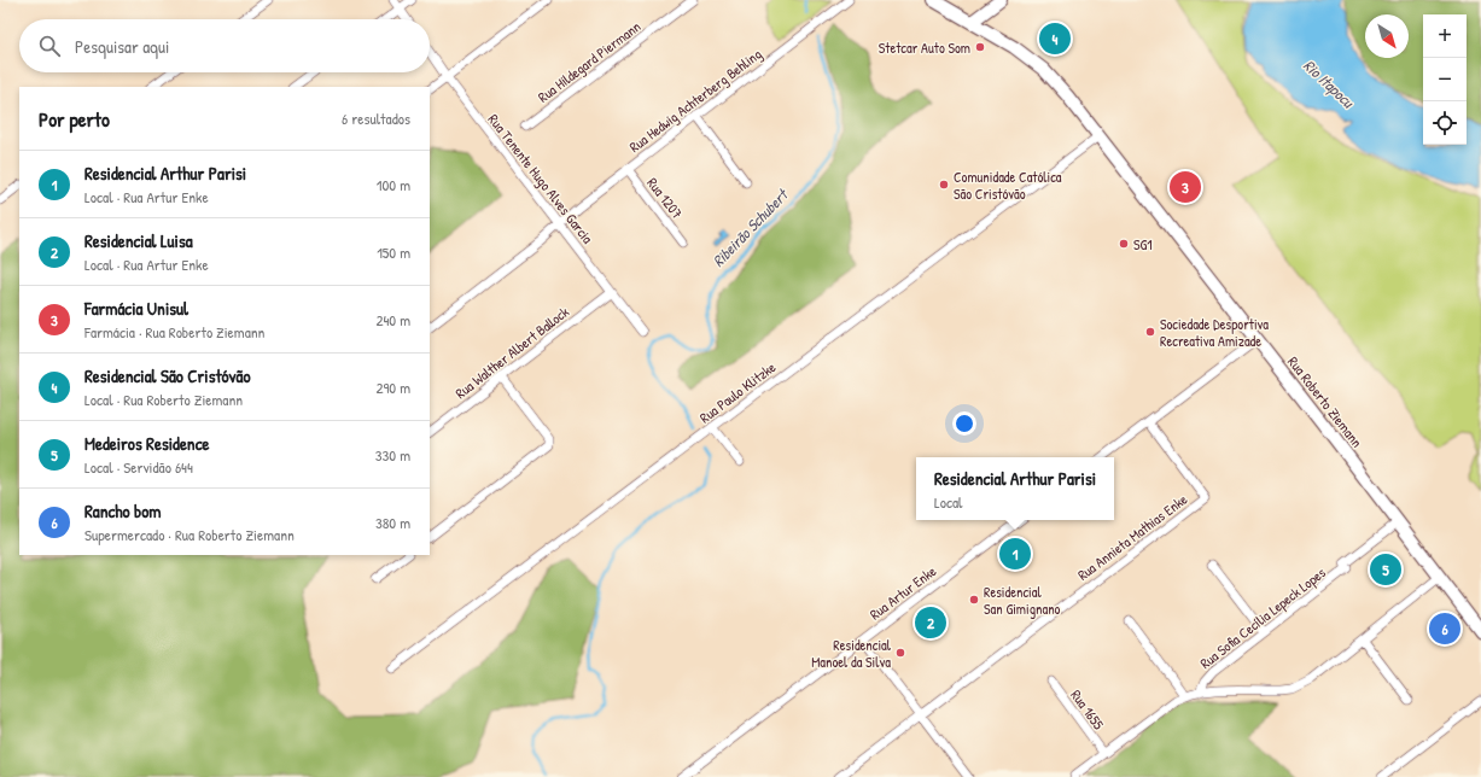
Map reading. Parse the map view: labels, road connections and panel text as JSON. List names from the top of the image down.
{
  "streets": {
    "main road": ["Rua Roberto Ziemann"],
    "street": [
      "Rua Hildegard Piermann",
      "Rua Hedwig Achterberg Behling",
      "Rua Tenente Hugo Alves Garcia",
      "Rua 1207",
      "Rua Walther Albert Ballock",
      "Rua Paulo Klitzke",
      "Rua Annieta Mathias Enke",
      "Rua Artur Enke",
      "Rua Sofia Cecília Lepeck Lopes",
      "Rua 1655"
    ]
  },
  "crossings": [
    ["Rua Hedwig Achterberg Behling", "Rua Tenente Hugo Alves Garcia"],
    ["Rua Hedwig Achterberg Behling", "Rua 1207"],
    ["Rua Tenente Hugo Alves Garcia", "Rua Walther Albert Ballock"],
    ["Rua Paulo Klitzke", "Rua Roberto Ziemann"],
    ["Rua Roberto Ziemann", "Rua Sofia Cecília Lepeck Lopes"]
  ],
  "water": ["Rio Itapocu", "Ribeirão Schubert"],
  "places": [
    "Stetcar Auto Som",
    "Comunidade Católica São Cristóvão",
    "SG1",
    "Sociedade Desportiva Recreativa Amizade",
    "Residencial San Gimignano",
    "Residencial Manoel da Silva"
  ],
  "north": "bottom right",
  "page": {
    "map_buttons": ["+", "−"],
    "search": "Pesquisar aqui",
    "pins": [
      "4",
      "3",
      "1",
      "5",
      "2",
      "6"
    ],
    "heading": ["Por perto", "6 resultados"],
    "list": [
      {
        "mark": "1",
        "name": "Residencial Arthur Parisi",
        "note": "Local · Rua Artur Enke",
        "value": "100 m"
      },
      {
        "mark": "2",
        "name": "Residencial Luisa",
        "note": "Local · Rua Artur Enke",
        "value": "150 m"
      },
      {
        "mark": "3",
        "name": "Farmácia Unisul",
        "note": "Farmácia · Rua Roberto Ziemann",
        "value": "240 m"
      },
      {
        "mark": "4",
        "name": "Residencial São Cristóvão",
        "note": "Local · Rua Roberto Ziemann",
        "value": "290 m"
      },
      {
        "mark": "5",
        "name": "Medeiros Residence",
        "note": "Local · Servidão 644",
        "value": "330 m"
      },
      {
        "mark": "6",
        "name": "Rancho bom",
        "note": "Supermercado · Rua Roberto Ziemann",
        "value": "380 m"
      }
    ],
    "popup": ["Residencial Arthur Parisi", "Local"]
  }
}
